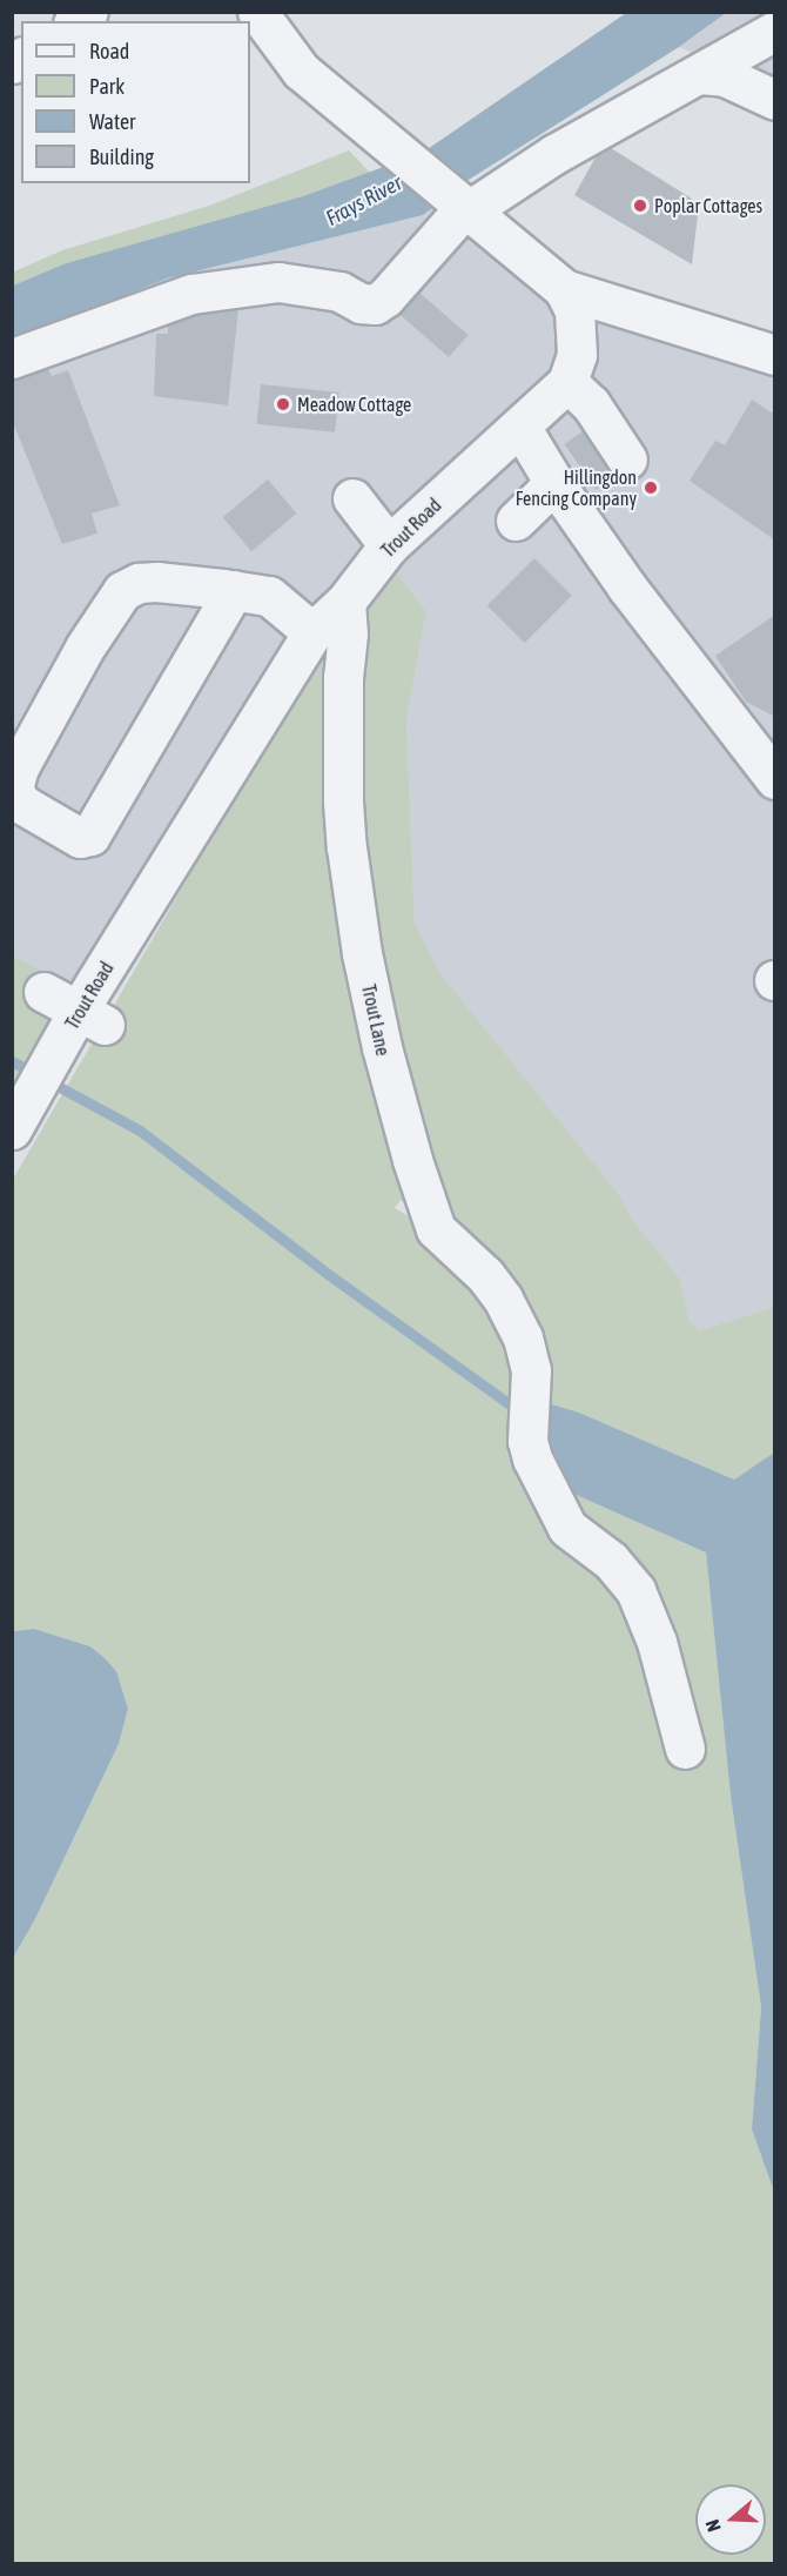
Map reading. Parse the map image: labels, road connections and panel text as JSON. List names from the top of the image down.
{
  "streets": {
    "street": ["Trout Road", "Trout Lane"]
  },
  "crossings": [
    ["Trout Road", "Trout Lane"]
  ],
  "water": ["Frays River"],
  "places": ["Poplar Cottages", "Meadow Cottage", "Hillingdon Fencing Company"],
  "legend": [
    "Road",
    "Park",
    "Water",
    "Building"
  ],
  "north": "left"
}
